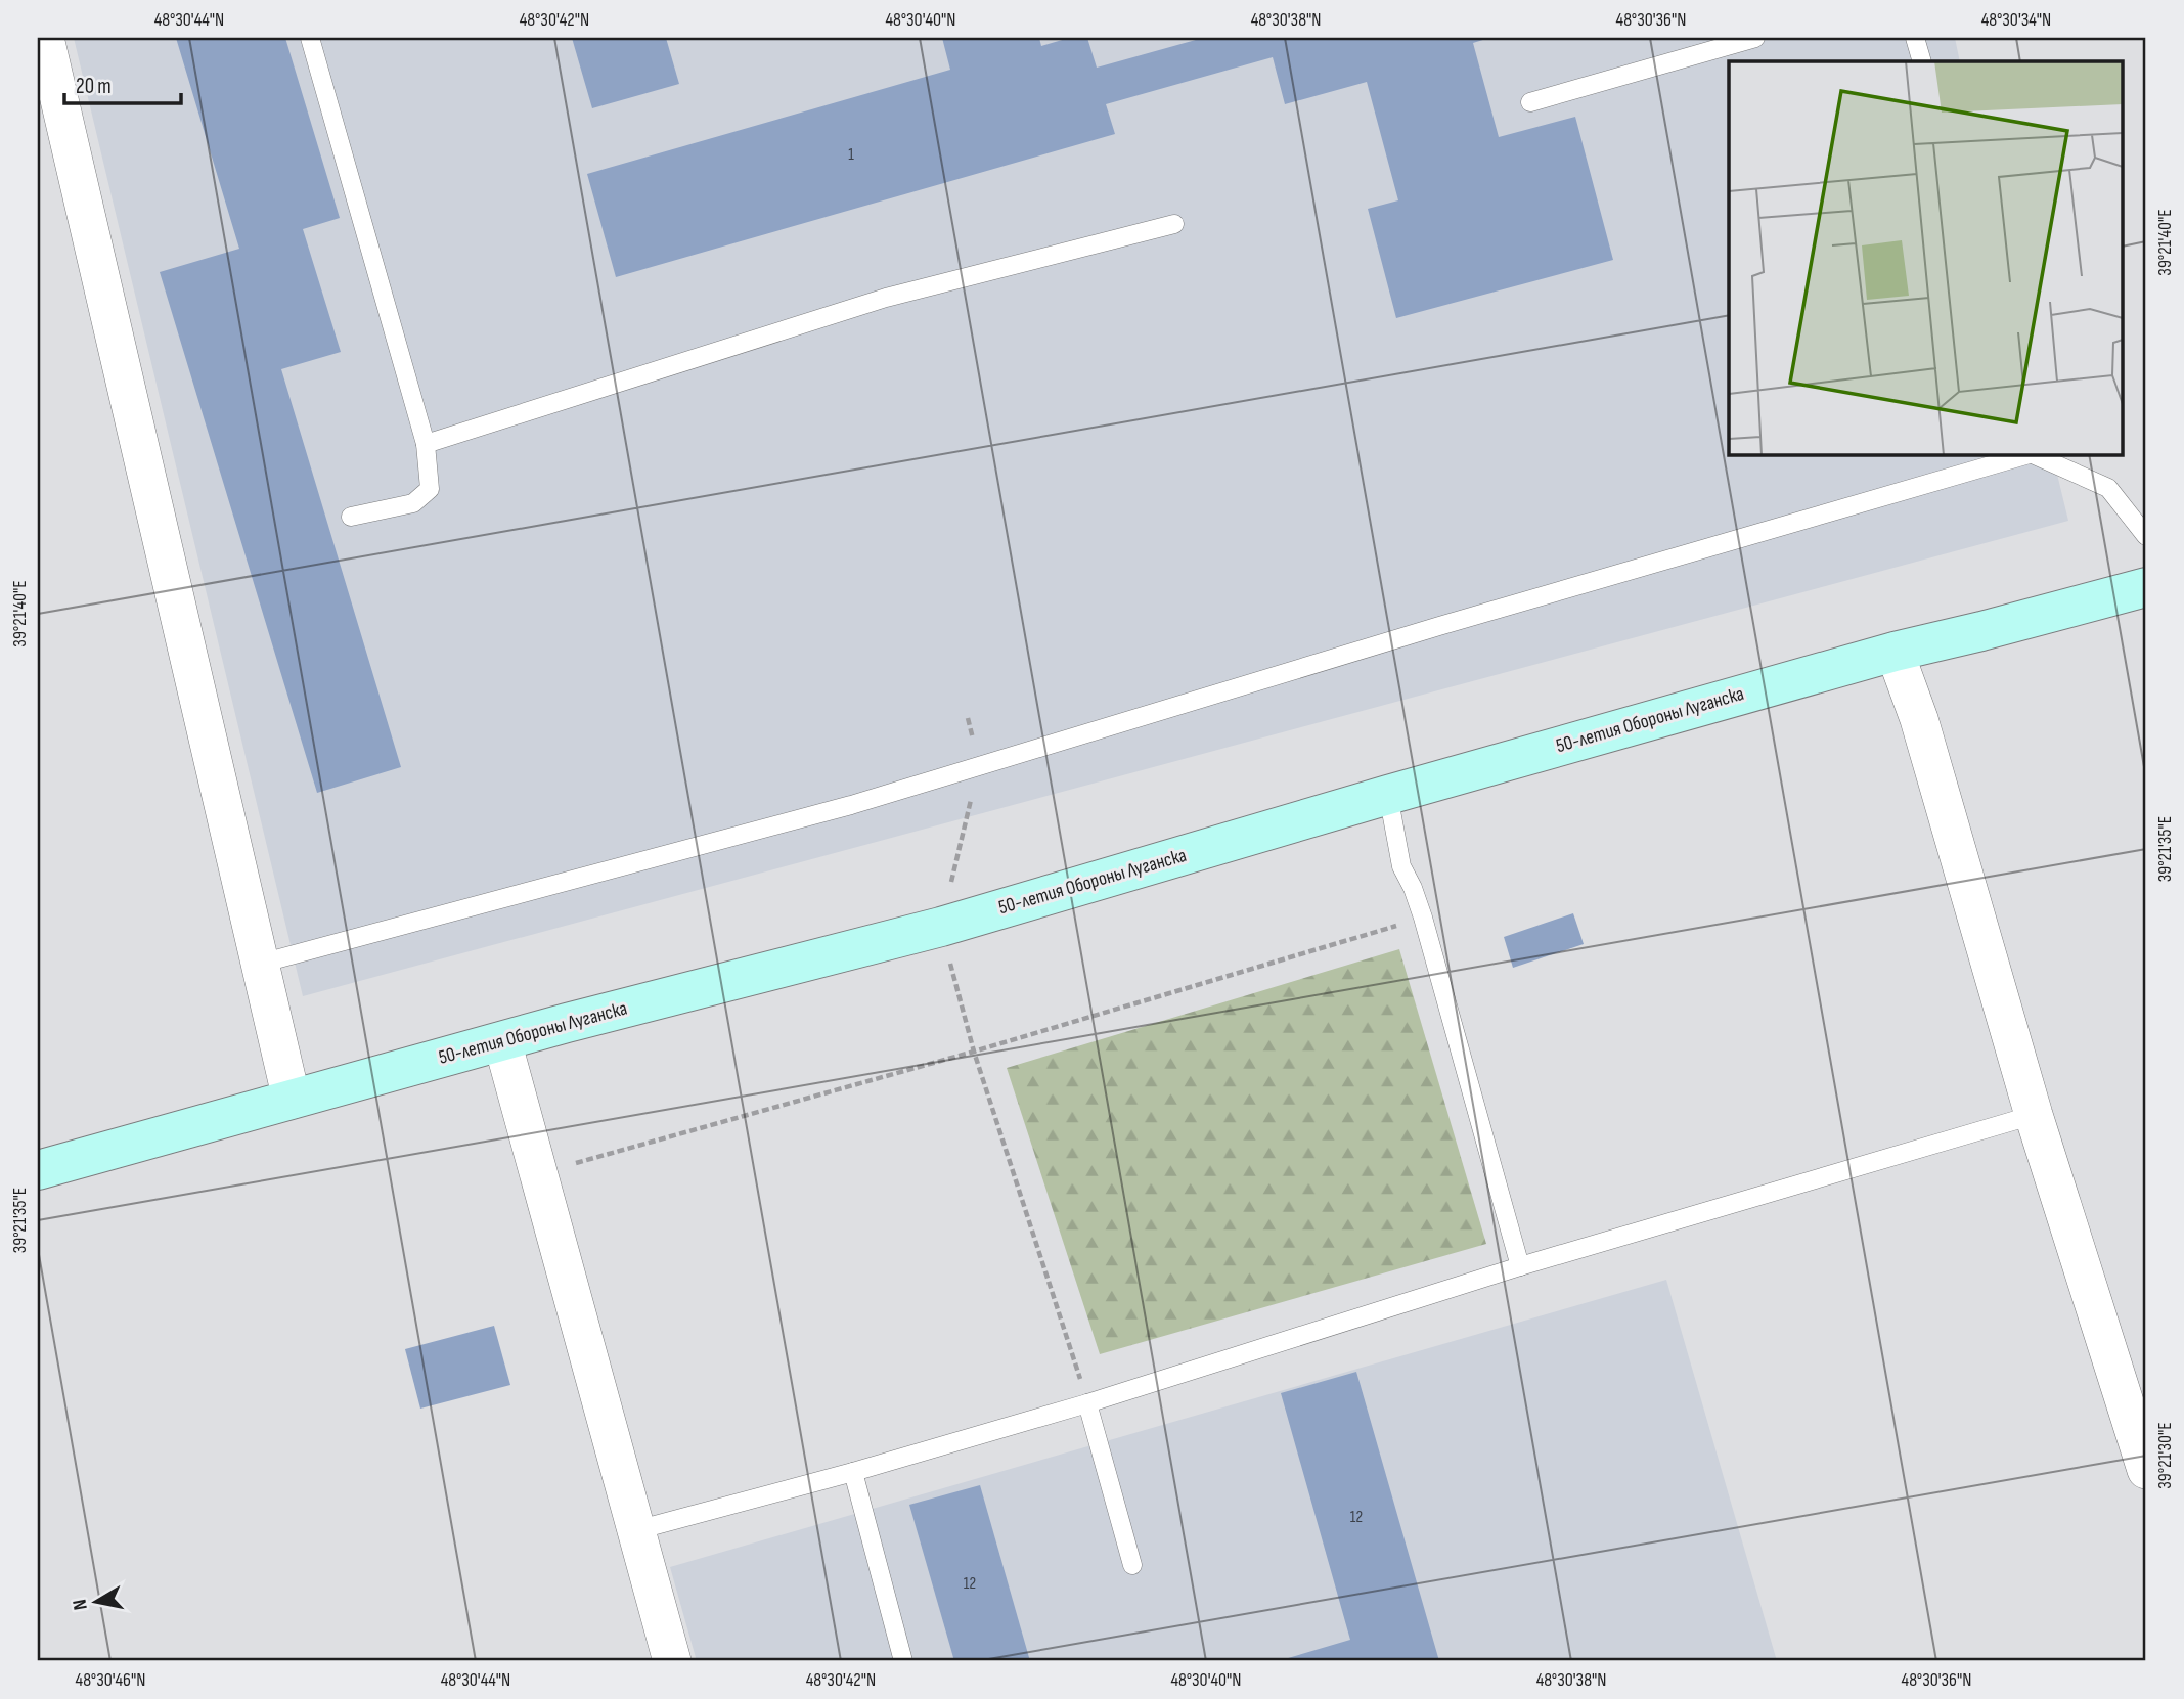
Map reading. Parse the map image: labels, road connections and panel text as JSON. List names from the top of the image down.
{
  "streets": {
    "main road": ["50-летия Обороны Луганска"]
  },
  "house_numbers": ["1", "12", "12"],
  "scale_bar": "20 m",
  "north": "left",
  "coordinates": [
    "48°30'44\"N",
    "48°30'42\"N",
    "48°30'40\"N",
    "48°30'38\"N",
    "48°30'36\"N",
    "48°30'34\"N",
    "39°21'40\"E",
    "39°21'35\"E",
    "39°21'30\"E",
    "48°30'46\"N"
  ]
}
